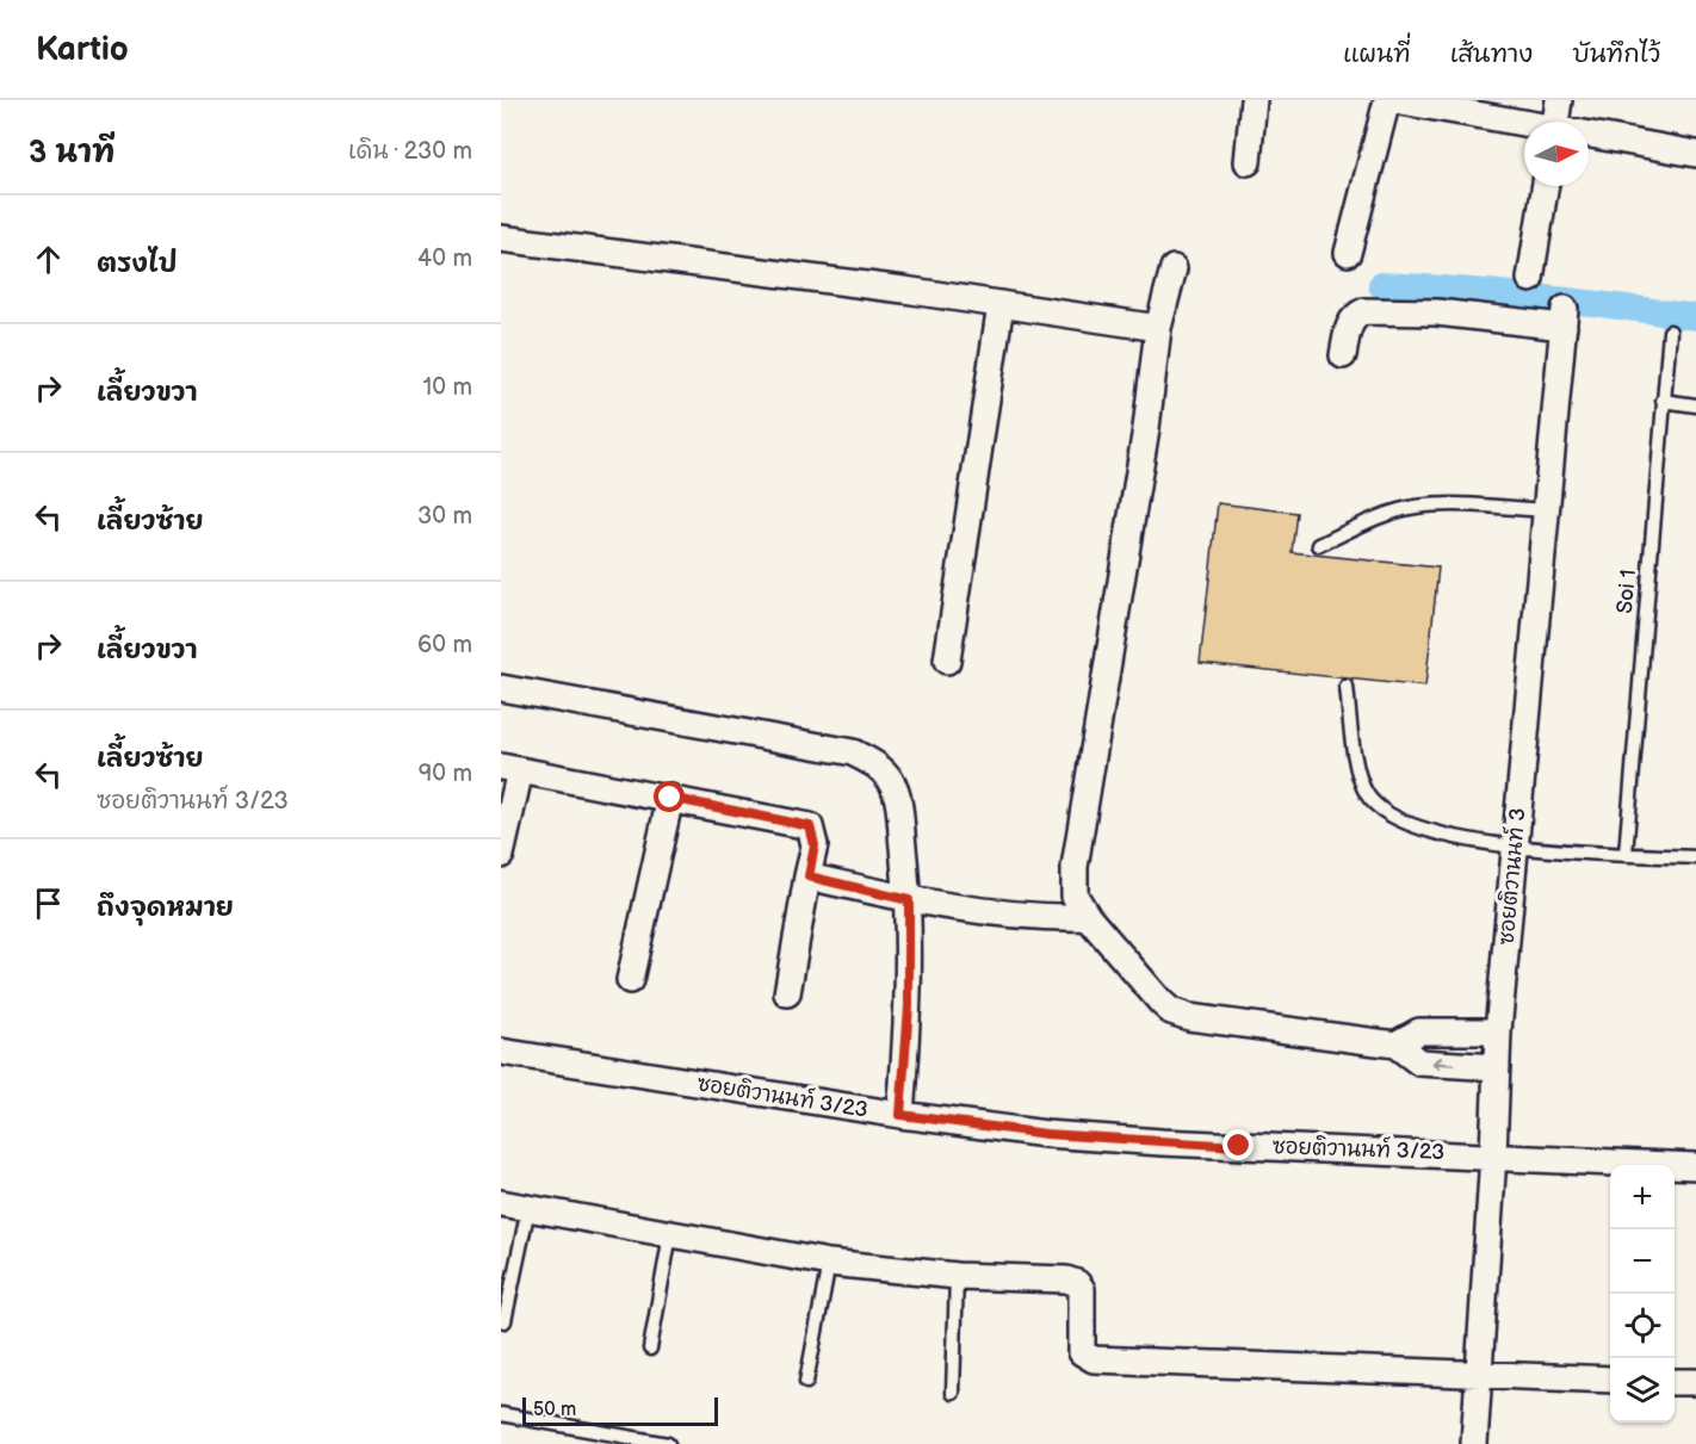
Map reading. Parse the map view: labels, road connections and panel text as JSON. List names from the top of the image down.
{
  "streets": {
    "street": ["ซอยติวานนท์ 3", "ซอยติวานนท์ 3/23"],
    "lane": ["Soi 1"]
  },
  "crossings": [
    ["ซอยติวานนท์ 3", "ซอยติวานนท์ 3/23"]
  ],
  "scale_bar": "50 m",
  "north": "right",
  "page": {
    "header": "Kartio",
    "nav": ["แผนที่", "เส้นทาง", "บันทึกไว้"],
    "heading": ["3 นาที", "เดิน · 230 m"],
    "list": [
      ["ตรงไป", "40 m"],
      ["เลี้ยวขวา", "10 m"],
      ["เลี้ยวซ้าย", "30 m"],
      ["เลี้ยวขวา", "60 m"],
      ["เลี้ยวซ้าย", "ซอยติวานนท์ 3/23", "90 m"],
      "ถึงจุดหมาย"
    ],
    "map_buttons": ["+", "−"],
    "scale": "50 m"
  }
}
